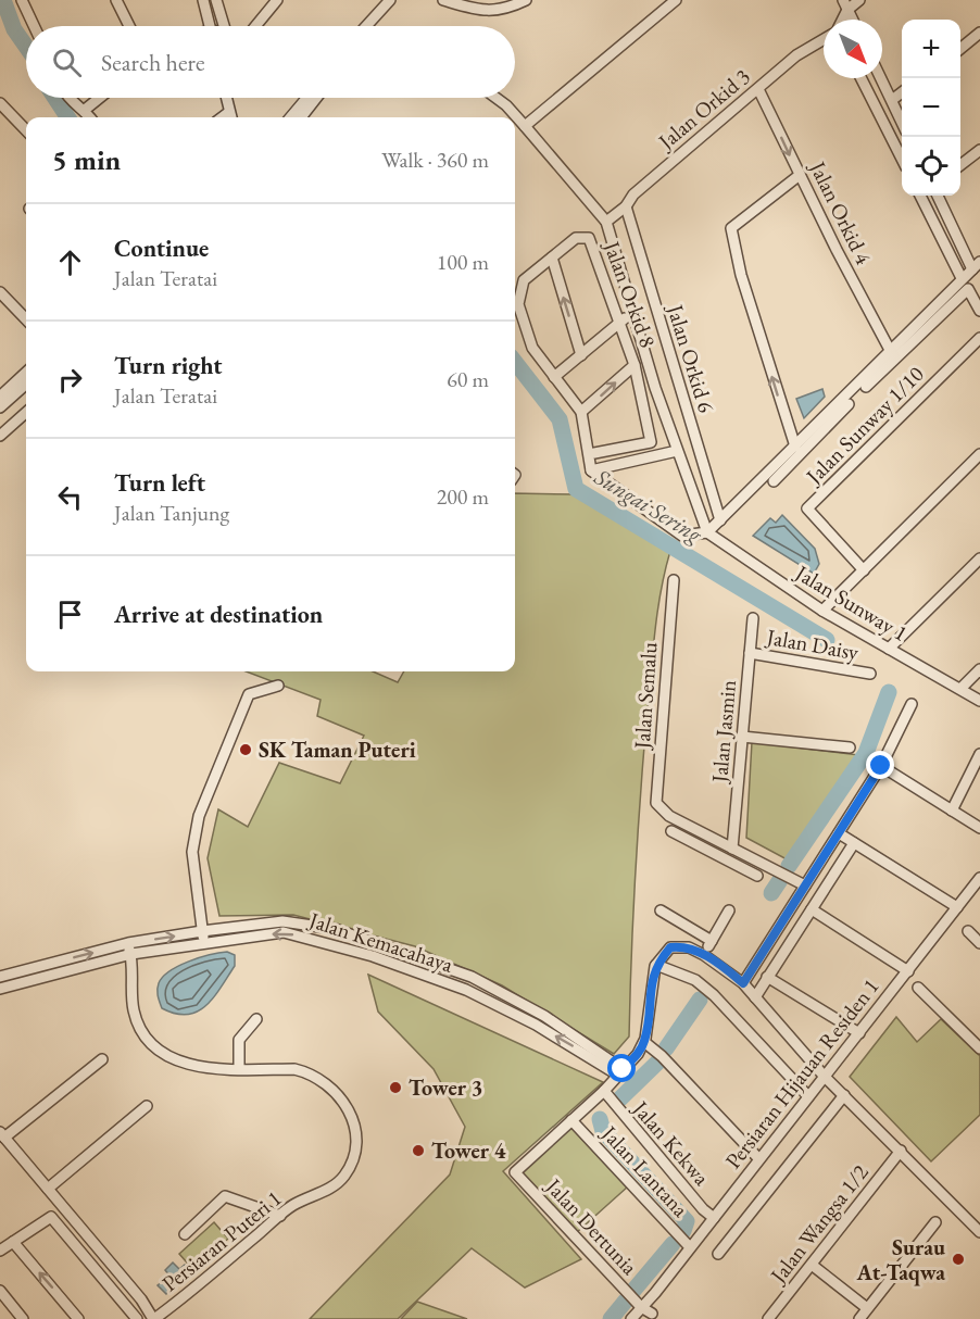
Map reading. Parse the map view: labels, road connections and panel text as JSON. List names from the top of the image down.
{
  "streets": {
    "street": [
      "Jalan Orkid 3",
      "Jalan Orkid 4",
      "Jalan Orkid 8",
      "Jalan Orkid 6",
      "Jalan Sunway 1/10",
      "Jalan Sunway 1",
      "Jalan Daisy",
      "Jalan Semalu",
      "Jalan Jasmin",
      "Jalan Kemacahaya",
      "Persiaran Hijauan Residen 1",
      "Jalan Kekwa",
      "Jalan Lantana",
      "Jalan Wangsa 1/2",
      "Jalan Dertunia",
      "Persiaran Puteri 1"
    ]
  },
  "crossings": [
    ["Jalan Orkid 3", "Jalan Orkid 4"],
    ["Jalan Orkid 3", "Jalan Orkid 6"],
    ["Jalan Daisy", "Jalan Jasmin"],
    ["Jalan Semalu", "Jalan Jasmin"],
    ["Jalan Kemacahaya", "Persiaran Puteri 1"],
    ["Persiaran Hijauan Residen 1", "Jalan Kekwa"],
    ["Persiaran Hijauan Residen 1", "Jalan Lantana"],
    ["Persiaran Hijauan Residen 1", "Jalan Dertunia"],
    ["Jalan Lantana", "Jalan Dertunia"]
  ],
  "water": ["Sungai Sering"],
  "places": [
    "SK Taman Puteri",
    "Tower 3",
    "Tower 4",
    "Surau At-Taqwa"
  ],
  "north": "bottom right",
  "page": {
    "map_buttons": ["+", "−"],
    "search": "Search here",
    "heading": ["5 min", "Walk · 360 m"],
    "list": [
      ["Continue", "Jalan Teratai", "100 m"],
      ["Turn right", "Jalan Teratai", "60 m"],
      ["Turn left", "Jalan Tanjung", "200 m"],
      "Arrive at destination"
    ]
  }
}
